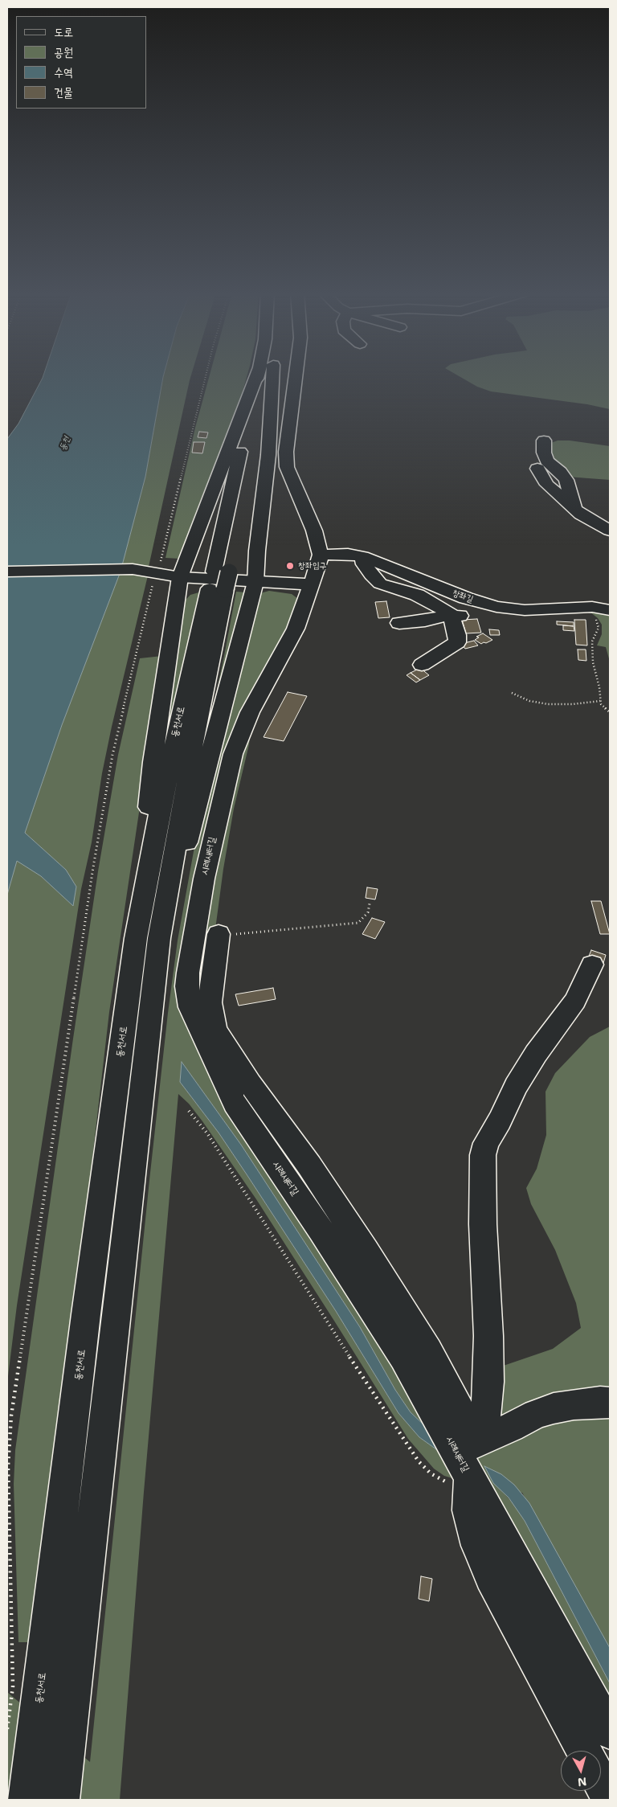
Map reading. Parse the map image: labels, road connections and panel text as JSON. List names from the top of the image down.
{
  "streets": {
    "main road": ["창좌길", "동천서로", "시례새터길"]
  },
  "crossings": [
    ["창좌길", "시례새터길"]
  ],
  "water": ["동천"],
  "places": ["창좌입구"],
  "legend": [
    "도로",
    "공원",
    "수역",
    "건물"
  ],
  "north": "bottom"
}
